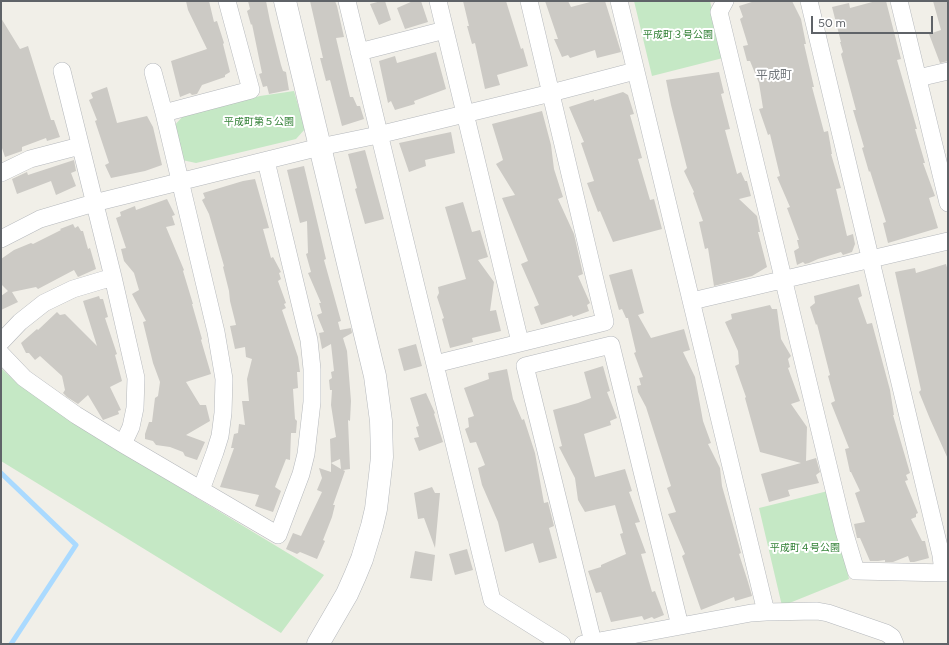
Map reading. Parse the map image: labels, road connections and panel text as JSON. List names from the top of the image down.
{
  "districts": ["平成町"],
  "parks": ["平成町３号公園", "平成町第５公園", "平成町４号公園"],
  "scale_bar": "50 m"
}
